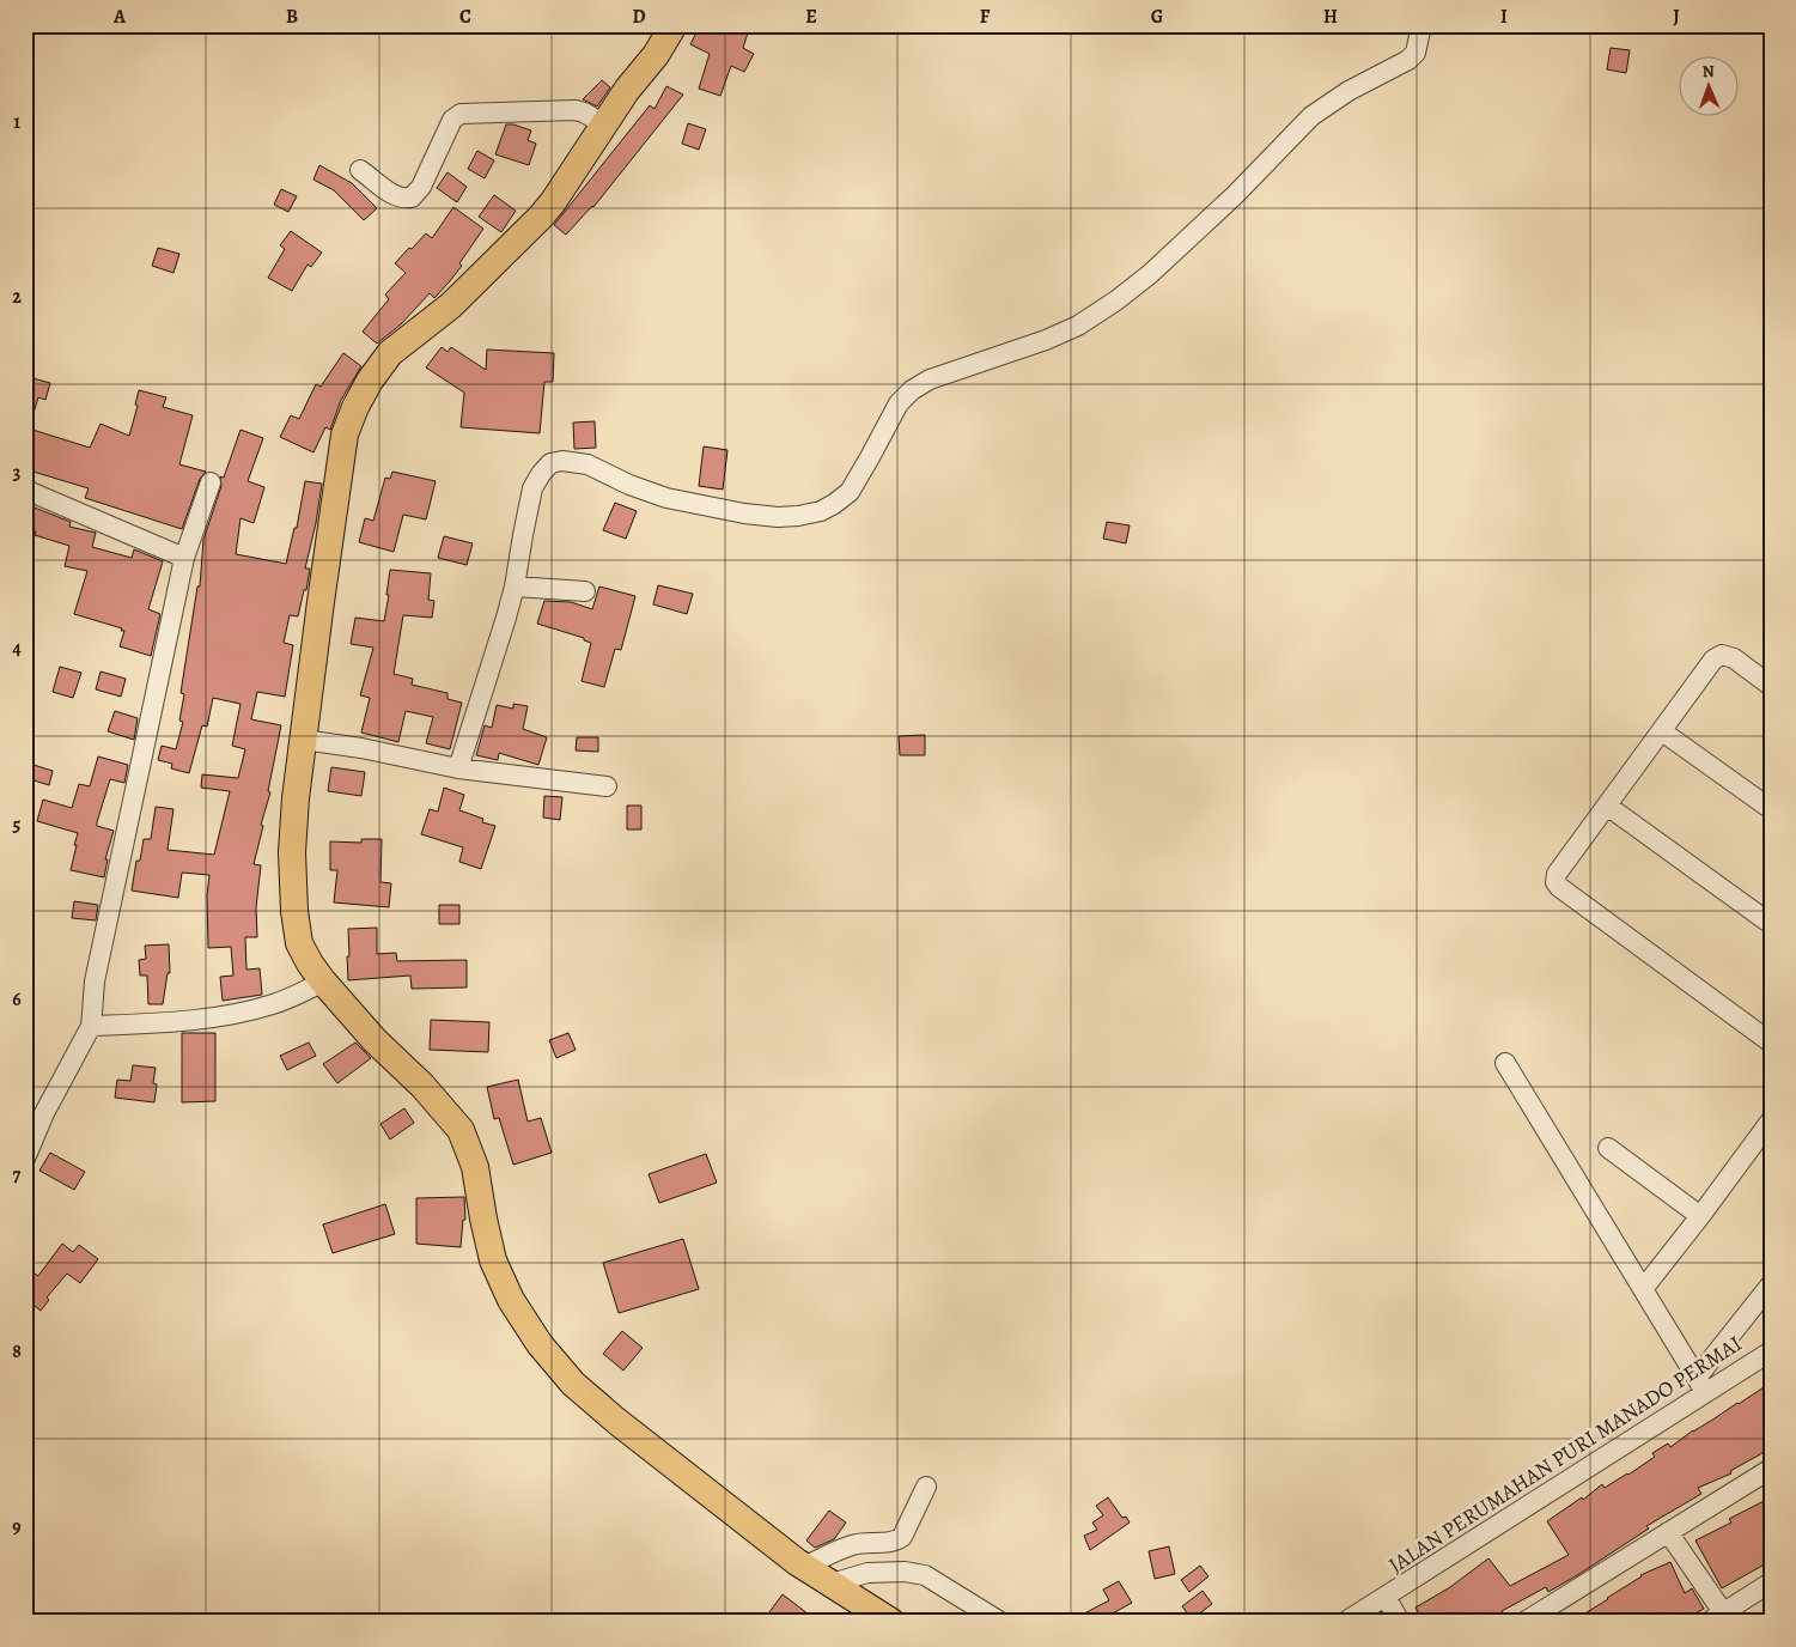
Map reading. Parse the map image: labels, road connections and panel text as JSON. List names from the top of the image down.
{
  "streets": {
    "street": ["JALAN PERUMAHAN PURI MANADO PERMAI"]
  },
  "north": "top",
  "grid": {
    "columns": [
      "A",
      "B",
      "C",
      "D",
      "E",
      "F",
      "G",
      "H",
      "I",
      "J"
    ],
    "rows": [
      "1",
      "2",
      "3",
      "4",
      "5",
      "6",
      "7",
      "8",
      "9"
    ]
  }
}
